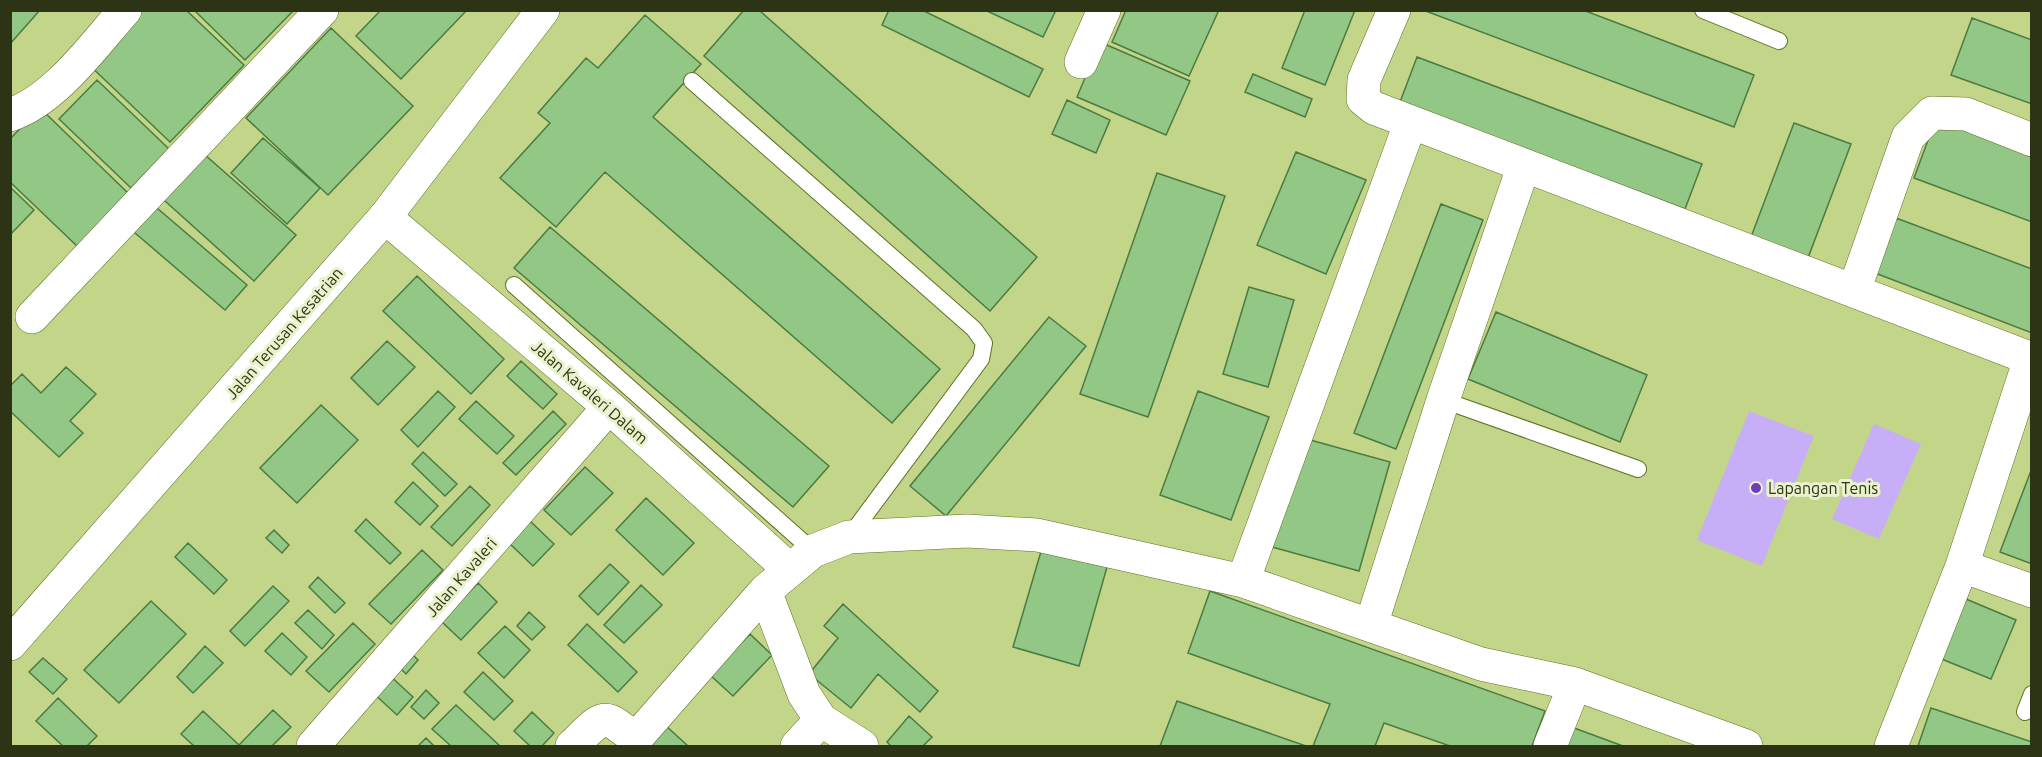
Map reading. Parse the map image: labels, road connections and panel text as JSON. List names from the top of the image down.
{
  "streets": {
    "street": ["Jalan Terusan Kesatrian", "Jalan Kavaleri Dalam", "Jalan Kavaleri"]
  },
  "crossings": [
    ["Jalan Terusan Kesatrian", "Jalan Kavaleri Dalam"],
    ["Jalan Kavaleri Dalam", "Jalan Kavaleri"]
  ],
  "places": ["Lapangan Tenis"]
}
